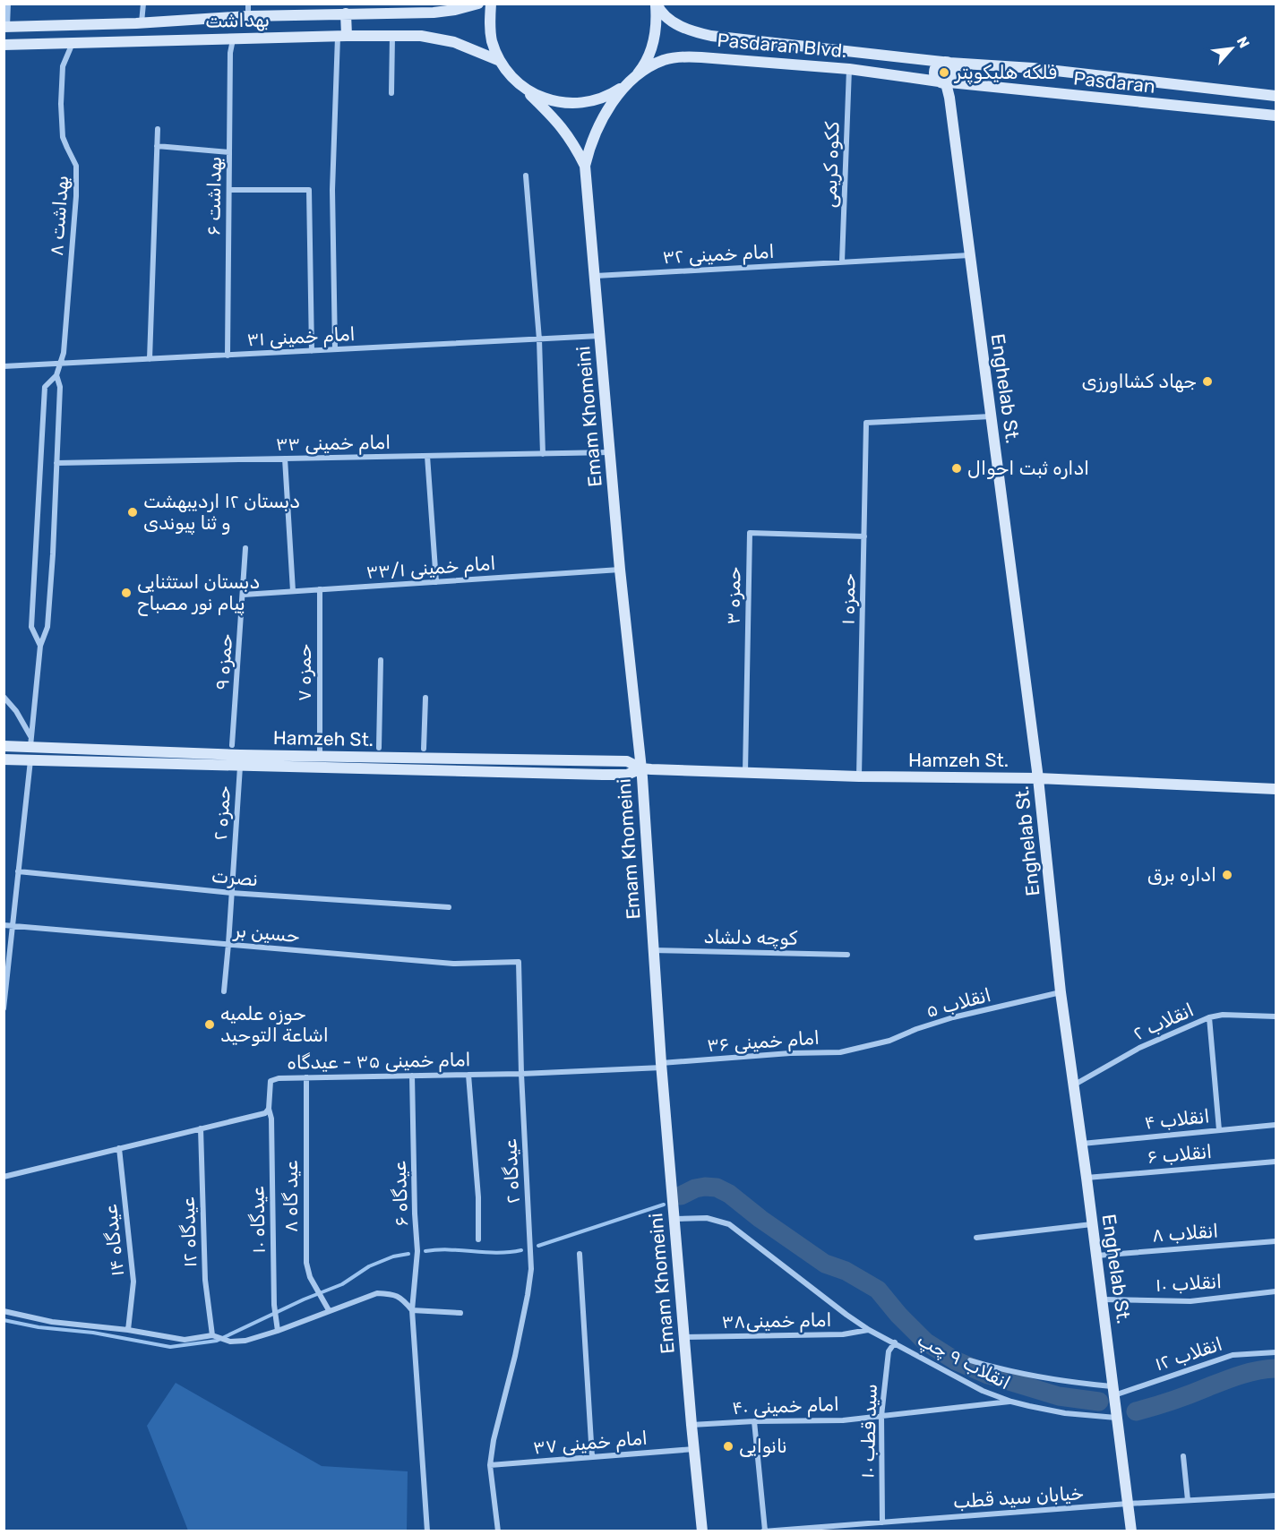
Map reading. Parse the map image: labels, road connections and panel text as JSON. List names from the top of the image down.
{
  "streets": {
    "main road": [
      "بهداشت",
      "Pasdaran Blvd.",
      "Pasdaran",
      "Enghelab St.",
      "Emam Khomeini",
      "Hamzeh St."
    ],
    "street": [
      "ککوه کریمی",
      "بهداشت ۶",
      "بهداشت ۸",
      "امام خمینی ۳۲",
      "امام خمینی ۳۱",
      "امام خمینی ۳۳",
      "امام خمینی ۳۳/۱",
      "حمزه ۳",
      "حمزه ۱",
      "حمزه ۹",
      "حمزه ۷",
      "حمزه ۲",
      "نصرت",
      "حسین بر",
      "کوچه دلشاد",
      "انقلاب ۵",
      "انقلاب ۲",
      "امام خمینی ۳۶",
      "امام خمینی ۳۵ - عیدگاه",
      "انقلاب ۴",
      "انقلاب ۶",
      "عیدگاه ۲",
      "عیدگاه ۶",
      "عید گاه ۸",
      "عیدگاه ۱۰",
      "عیدگاه ۱۲",
      "انقلاب ۸",
      "عیدگاه ۱۴",
      "انقلاب ۱۰",
      "امام خمینی۳۸",
      "انقلاب ۱۲",
      "انقلاب ۹ چپ",
      "امام خمینی ۴۰",
      "سید قطب ۱۰",
      "امام خمینی ۳۷",
      "خیابان سید قطب"
    ]
  },
  "crossings": [
    ["بهداشت", "بهداشت ۶"],
    ["بهداشت", "بهداشت ۸"],
    ["Pasdaran Blvd.", "Pasdaran"],
    ["Pasdaran Blvd.", "ککوه کریمی"],
    ["Pasdaran Blvd.", "Enghelab St."],
    ["Pasdaran", "Enghelab St."],
    ["ککوه کریمی", "امام خمینی ۳۲"],
    ["بهداشت ۶", "امام خمینی ۳۱"],
    ["بهداشت ۸", "امام خمینی ۳۱"],
    ["امام خمینی ۳۲", "Enghelab St."],
    ["امام خمینی ۳۲", "Emam Khomeini"],
    ["امام خمینی ۳۱", "Emam Khomeini"],
    ["Enghelab St.", "حمزه ۱"],
    ["Enghelab St.", "Hamzeh St."],
    ["Enghelab St.", "انقلاب ۵"],
    ["Enghelab St.", "انقلاب ۲"],
    ["Enghelab St.", "انقلاب ۴"],
    ["Enghelab St.", "انقلاب ۶"],
    ["Enghelab St.", "انقلاب ۸"],
    ["Enghelab St.", "انقلاب ۱۰"],
    ["Enghelab St.", "انقلاب ۱۲"],
    ["Enghelab St.", "انقلاب ۹ چپ"],
    ["Enghelab St.", "خیابان سید قطب"],
    ["Emam Khomeini", "امام خمینی ۳۳"],
    ["Emam Khomeini", "امام خمینی ۳۳/۱"],
    ["Emam Khomeini", "Hamzeh St."],
    ["Emam Khomeini", "کوچه دلشاد"],
    ["Emam Khomeini", "امام خمینی ۳۶"],
    ["Emam Khomeini", "امام خمینی ۳۵ - عیدگاه"],
    ["Emam Khomeini", "امام خمینی۳۸"],
    ["Emam Khomeini", "انقلاب ۹ چپ"],
    ["Emam Khomeini", "امام خمینی ۴۰"],
    ["Emam Khomeini", "امام خمینی ۳۷"],
    ["امام خمینی ۳۳/۱", "حمزه ۹"],
    ["امام خمینی ۳۳/۱", "حمزه ۷"],
    ["حمزه ۳", "حمزه ۱"],
    ["حمزه ۳", "Hamzeh St."],
    ["حمزه ۱", "Hamzeh St."],
    ["حمزه ۷", "Hamzeh St."],
    ["Hamzeh St.", "حمزه ۲"],
    ["حمزه ۲", "نصرت"],
    ["حمزه ۲", "حسین بر"],
    ["حسین بر", "عیدگاه ۲"],
    ["انقلاب ۵", "امام خمینی ۳۶"],
    ["امام خمینی ۳۶", "امام خمینی ۳۵ - عیدگاه"],
    ["امام خمینی ۳۵ - عیدگاه", "عیدگاه ۲"],
    ["امام خمینی ۳۵ - عیدگاه", "عیدگاه ۶"],
    ["امام خمینی ۳۵ - عیدگاه", "عید گاه ۸"],
    ["امام خمینی ۳۵ - عیدگاه", "عیدگاه ۱۰"],
    ["عیدگاه ۲", "امام خمینی ۳۷"],
    ["امام خمینی۳۸", "انقلاب ۹ چپ"],
    ["انقلاب ۹ چپ", "امام خمینی ۴۰"],
    ["انقلاب ۹ چپ", "سید قطب ۱۰"],
    ["امام خمینی ۴۰", "سید قطب ۱۰"],
    ["سید قطب ۱۰", "خیابان سید قطب"]
  ],
  "places": [
    "فلکه هلیکوپتر",
    "جهاد کشااورزی",
    "اداره ثبت احوال",
    "دبستان ۱۲ اردیبهشت و ثنا پیوندی",
    "دبستان استثنایی پیام نور مصباح",
    "اداره برق",
    "حوزه علمیه اشاعة التوحید",
    "نانوایی"
  ],
  "north": "top right"
}
